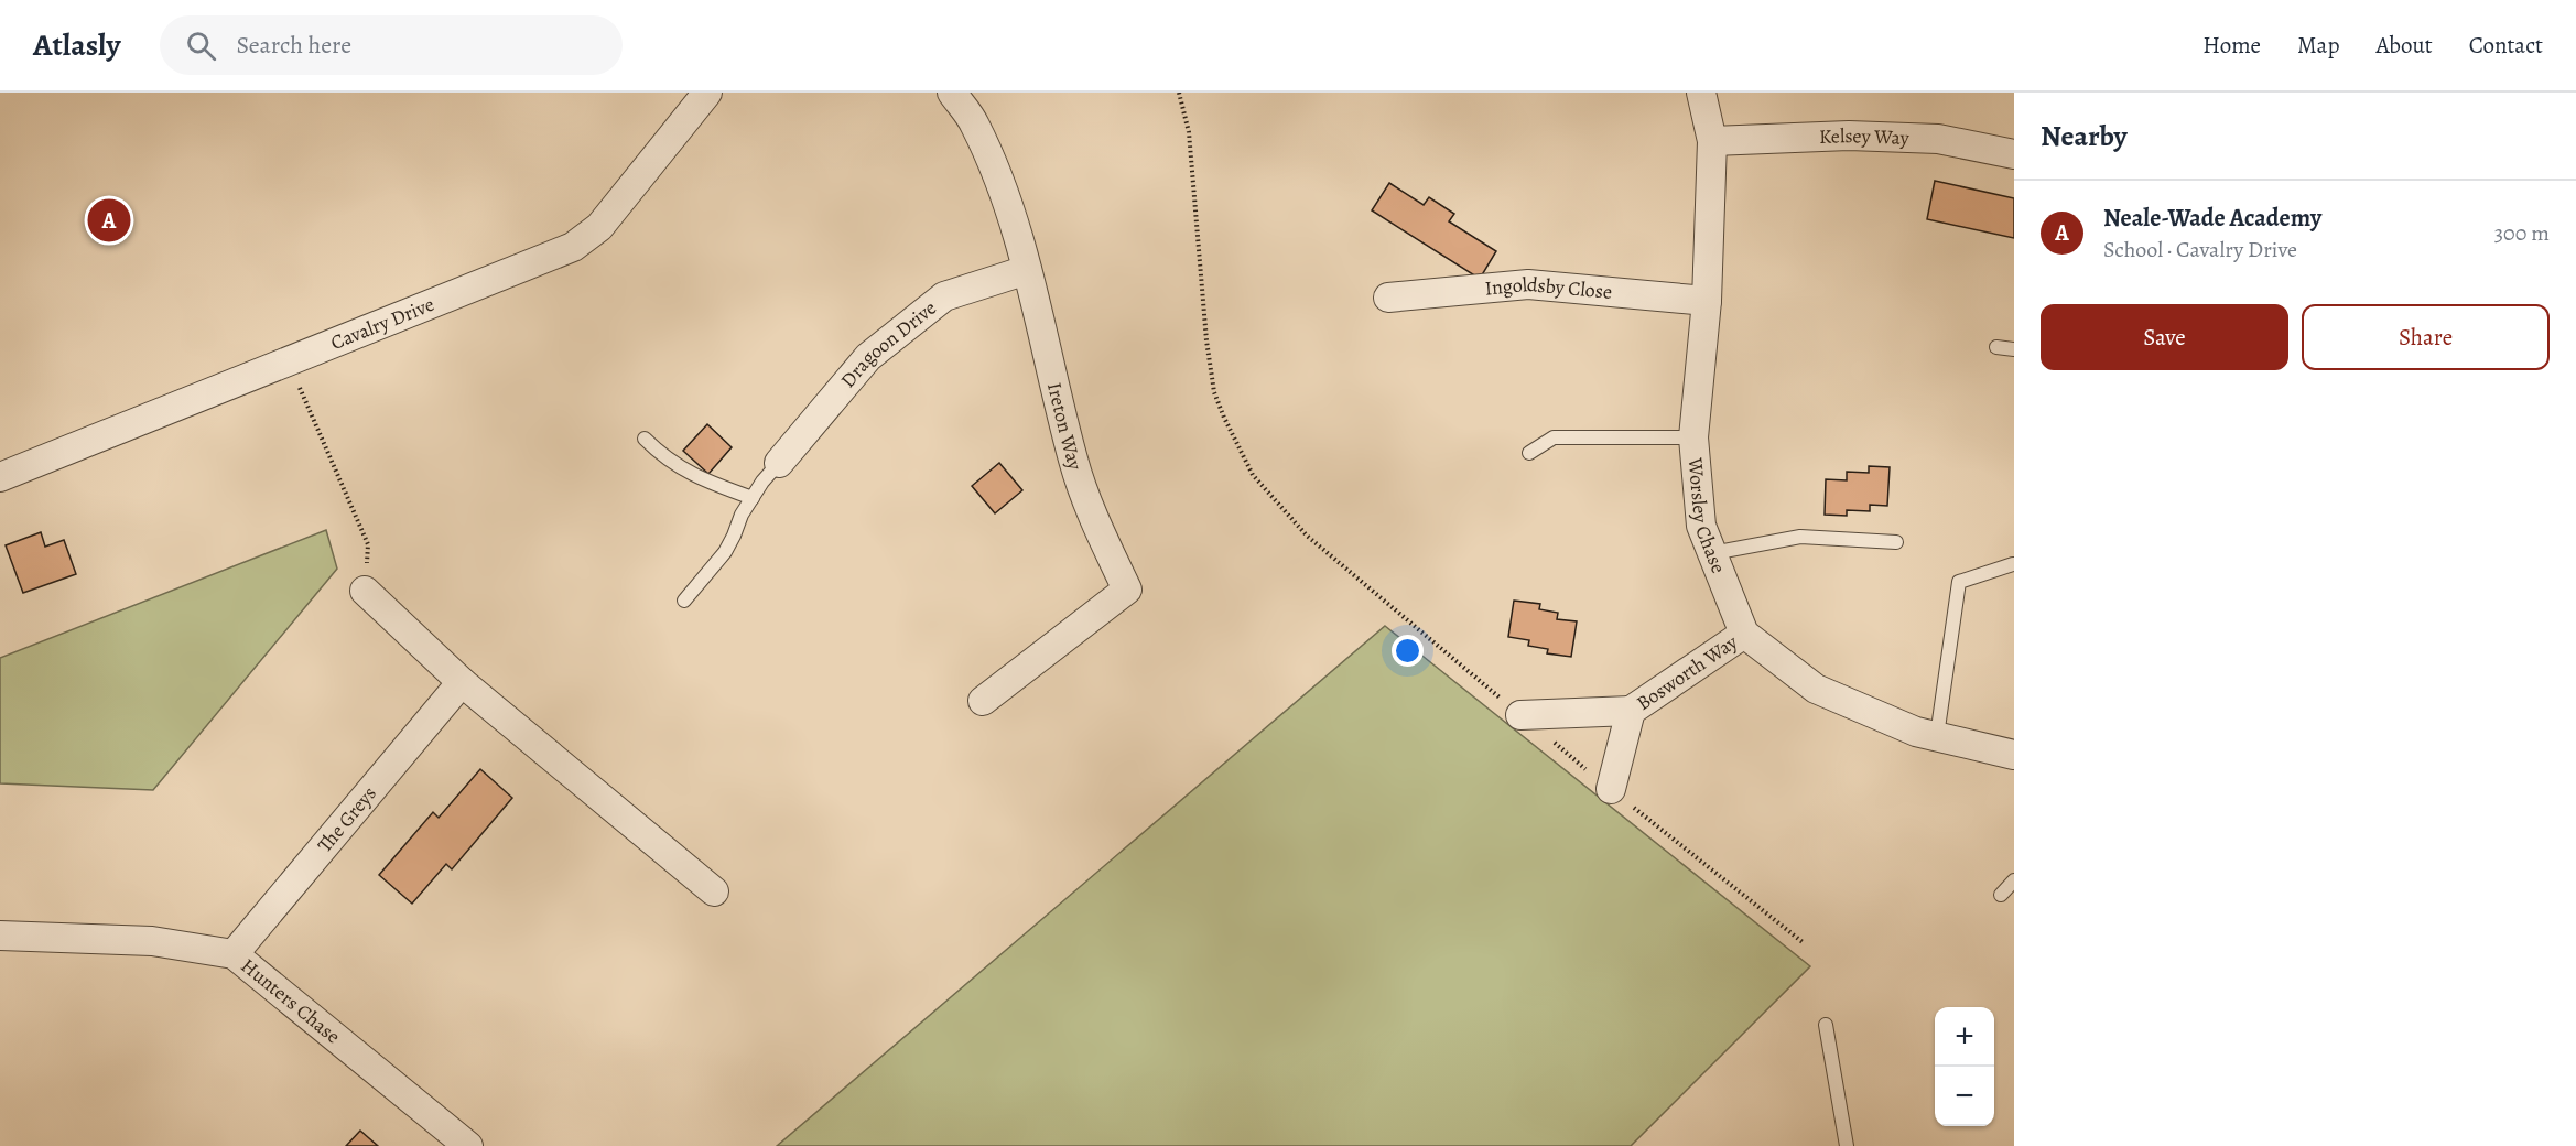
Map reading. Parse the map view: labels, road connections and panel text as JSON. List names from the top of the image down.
{
  "streets": {
    "street": [
      "Kelsey Way",
      "Ingoldsby Close",
      "Cavalry Drive",
      "Dragoon Drive",
      "Ireton Way",
      "Worsley Chase",
      "Bosworth Way",
      "The Greys",
      "Hunters Chase"
    ]
  },
  "crossings": [
    ["Kelsey Way", "Worsley Chase"],
    ["Ingoldsby Close", "Worsley Chase"],
    ["Dragoon Drive", "Ireton Way"],
    ["Worsley Chase", "Bosworth Way"],
    ["The Greys", "Hunters Chase"]
  ],
  "page": {
    "header": "Atlasly",
    "search": "Search here",
    "nav": [
      "Home",
      "Map",
      "About",
      "Contact"
    ],
    "heading": "Nearby",
    "list": [
      {
        "mark": "A",
        "name": "Neale-Wade Academy",
        "note": "School · Cavalry Drive",
        "value": "300 m"
      }
    ],
    "pins": "A",
    "buttons": ["Save", "Share"],
    "map_buttons": ["+", "−"]
  }
}
